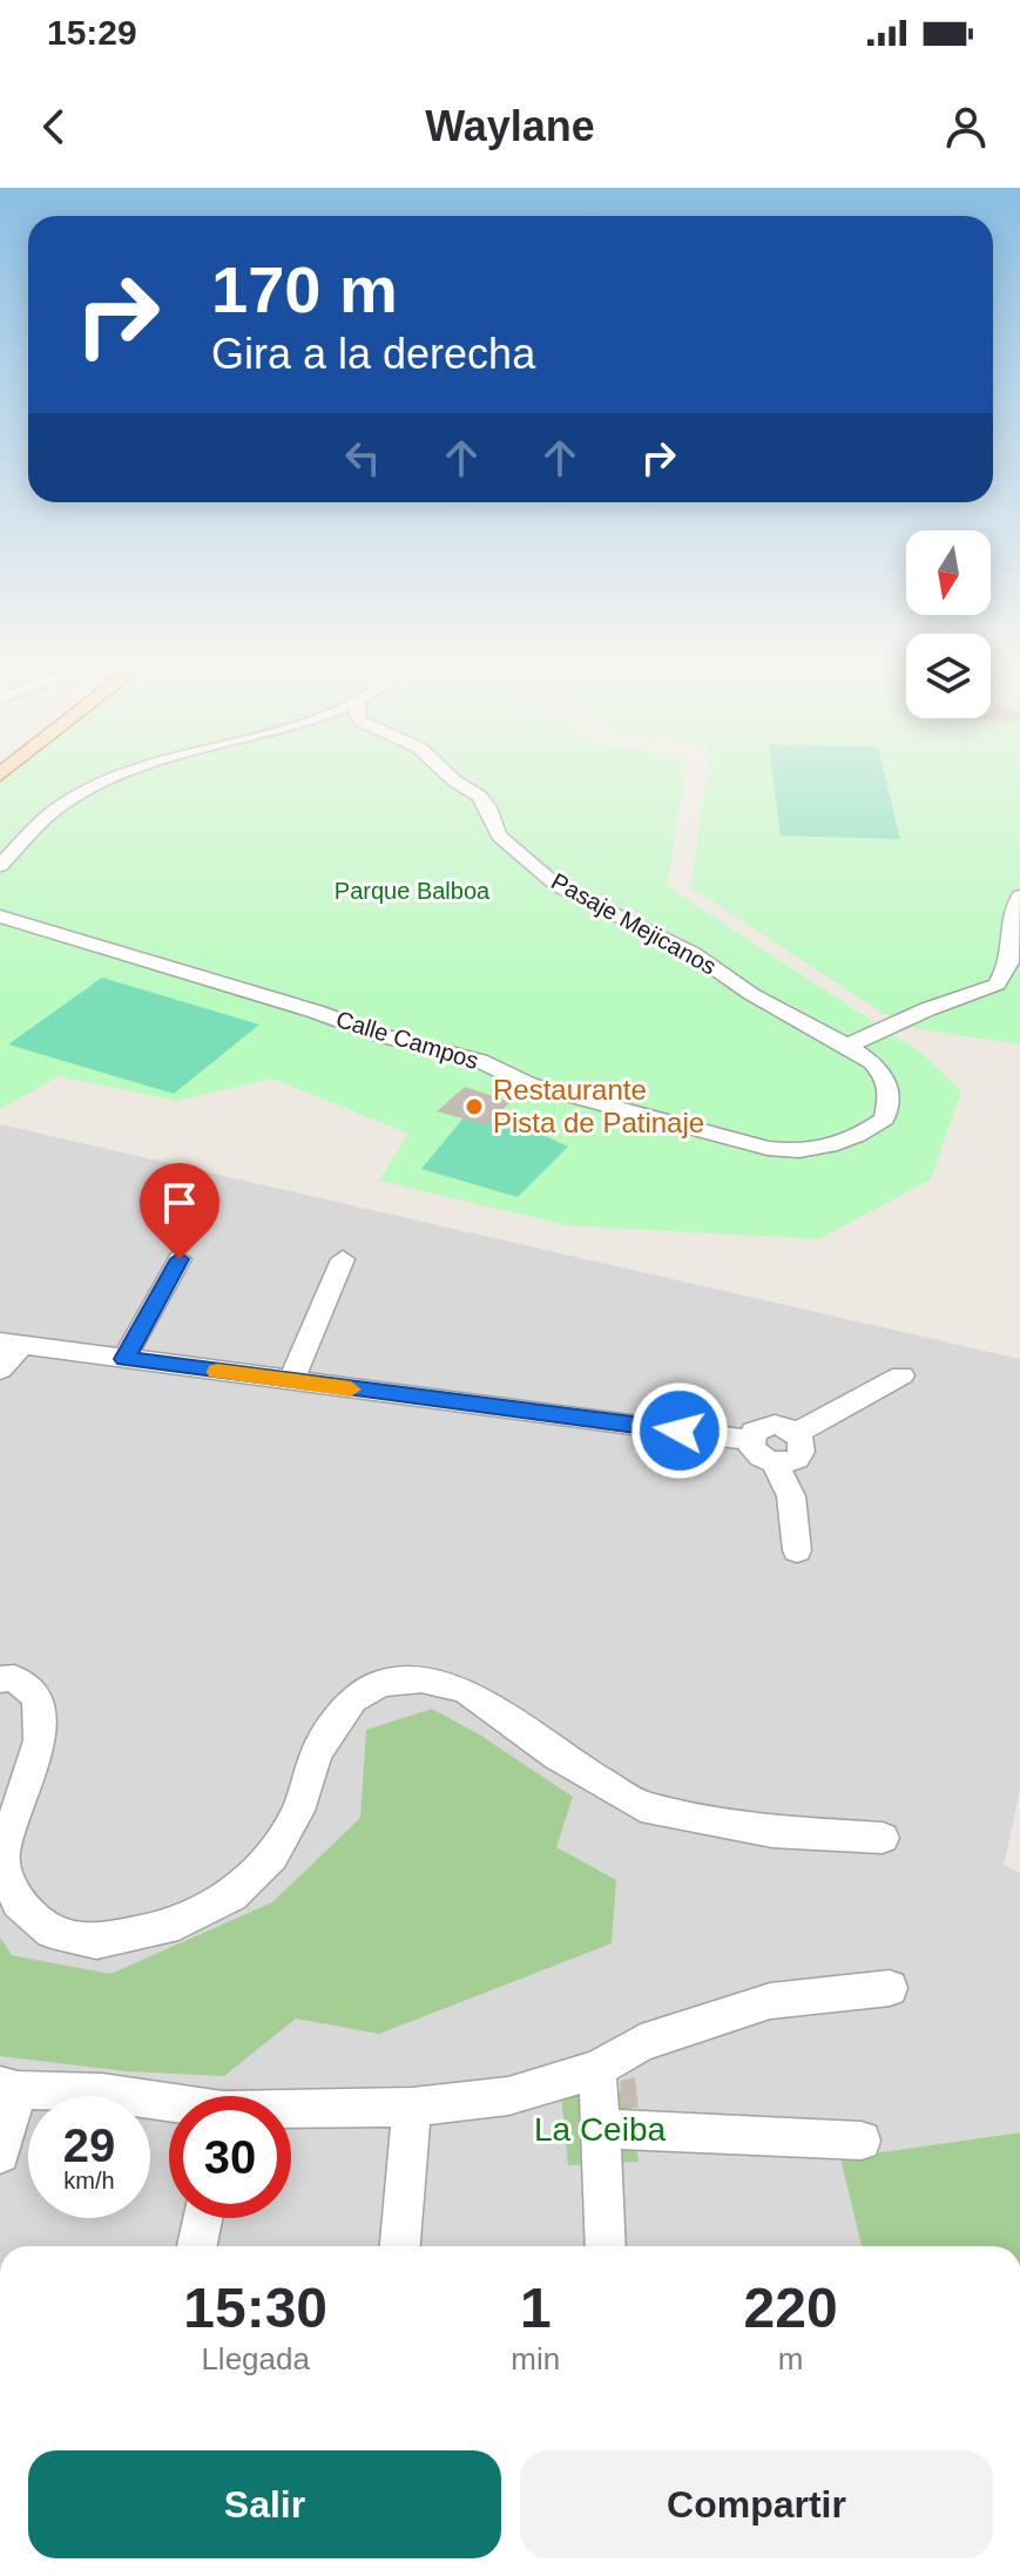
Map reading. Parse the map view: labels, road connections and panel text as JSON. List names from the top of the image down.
{
  "streets": {
    "street": ["Pasaje Mejicanos", "Calle Campos"]
  },
  "crossings": [
    ["Pasaje Mejicanos", "Calle Campos"]
  ],
  "parks": ["Parque Balboa", "La Ceiba"],
  "places": ["Restaurante Pista de Patinaje"],
  "north": "bottom",
  "page": {
    "status": "15:29",
    "header": "Waylane",
    "turn": ["170 m", "Gira a la derecha"],
    "speed": "29 km/h",
    "limit": "30",
    "eta": [
      "15:30",
      "Llegada",
      "1",
      "min",
      "220",
      "m"
    ],
    "buttons": ["Salir", "Compartir"]
  }
}
